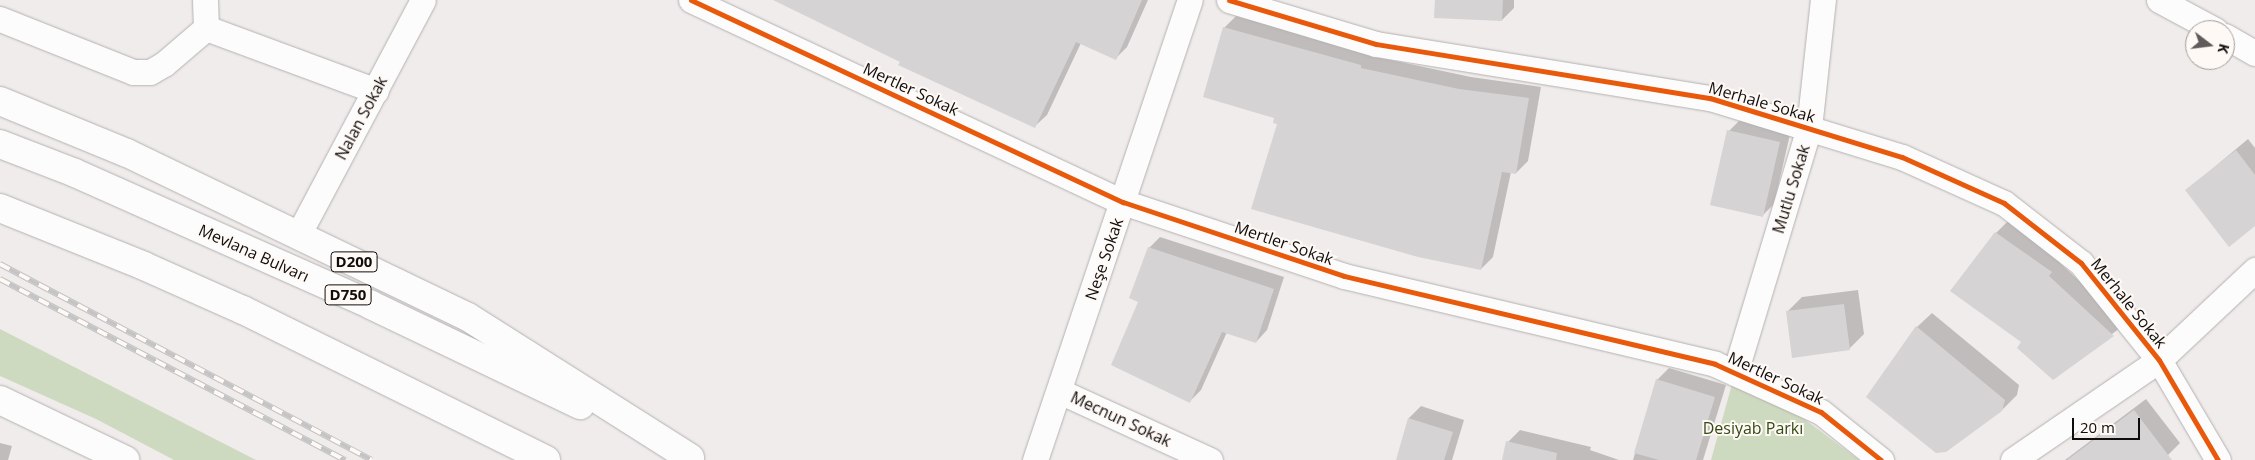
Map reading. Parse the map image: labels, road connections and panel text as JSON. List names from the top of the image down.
{
  "streets": {
    "main road": ["Mevlana Bulvarı", "D200", "D750"],
    "street": [
      "Mertler Sokak",
      "Merhale Sokak",
      "Nalan Sokak",
      "Mutlu Sokak",
      "Neşe Sokak",
      "Mecnun Sokak"
    ]
  },
  "crossings": [
    ["Mertler Sokak", "Mutlu Sokak"],
    ["Mertler Sokak", "Neşe Sokak"],
    ["Merhale Sokak", "Mutlu Sokak"],
    ["Nalan Sokak", "D200"],
    ["Mevlana Bulvarı", "D200"],
    ["Neşe Sokak", "Mecnun Sokak"]
  ],
  "parks": ["Desiyab Parkı"],
  "scale_bar": "20 m",
  "north": "right"
}
